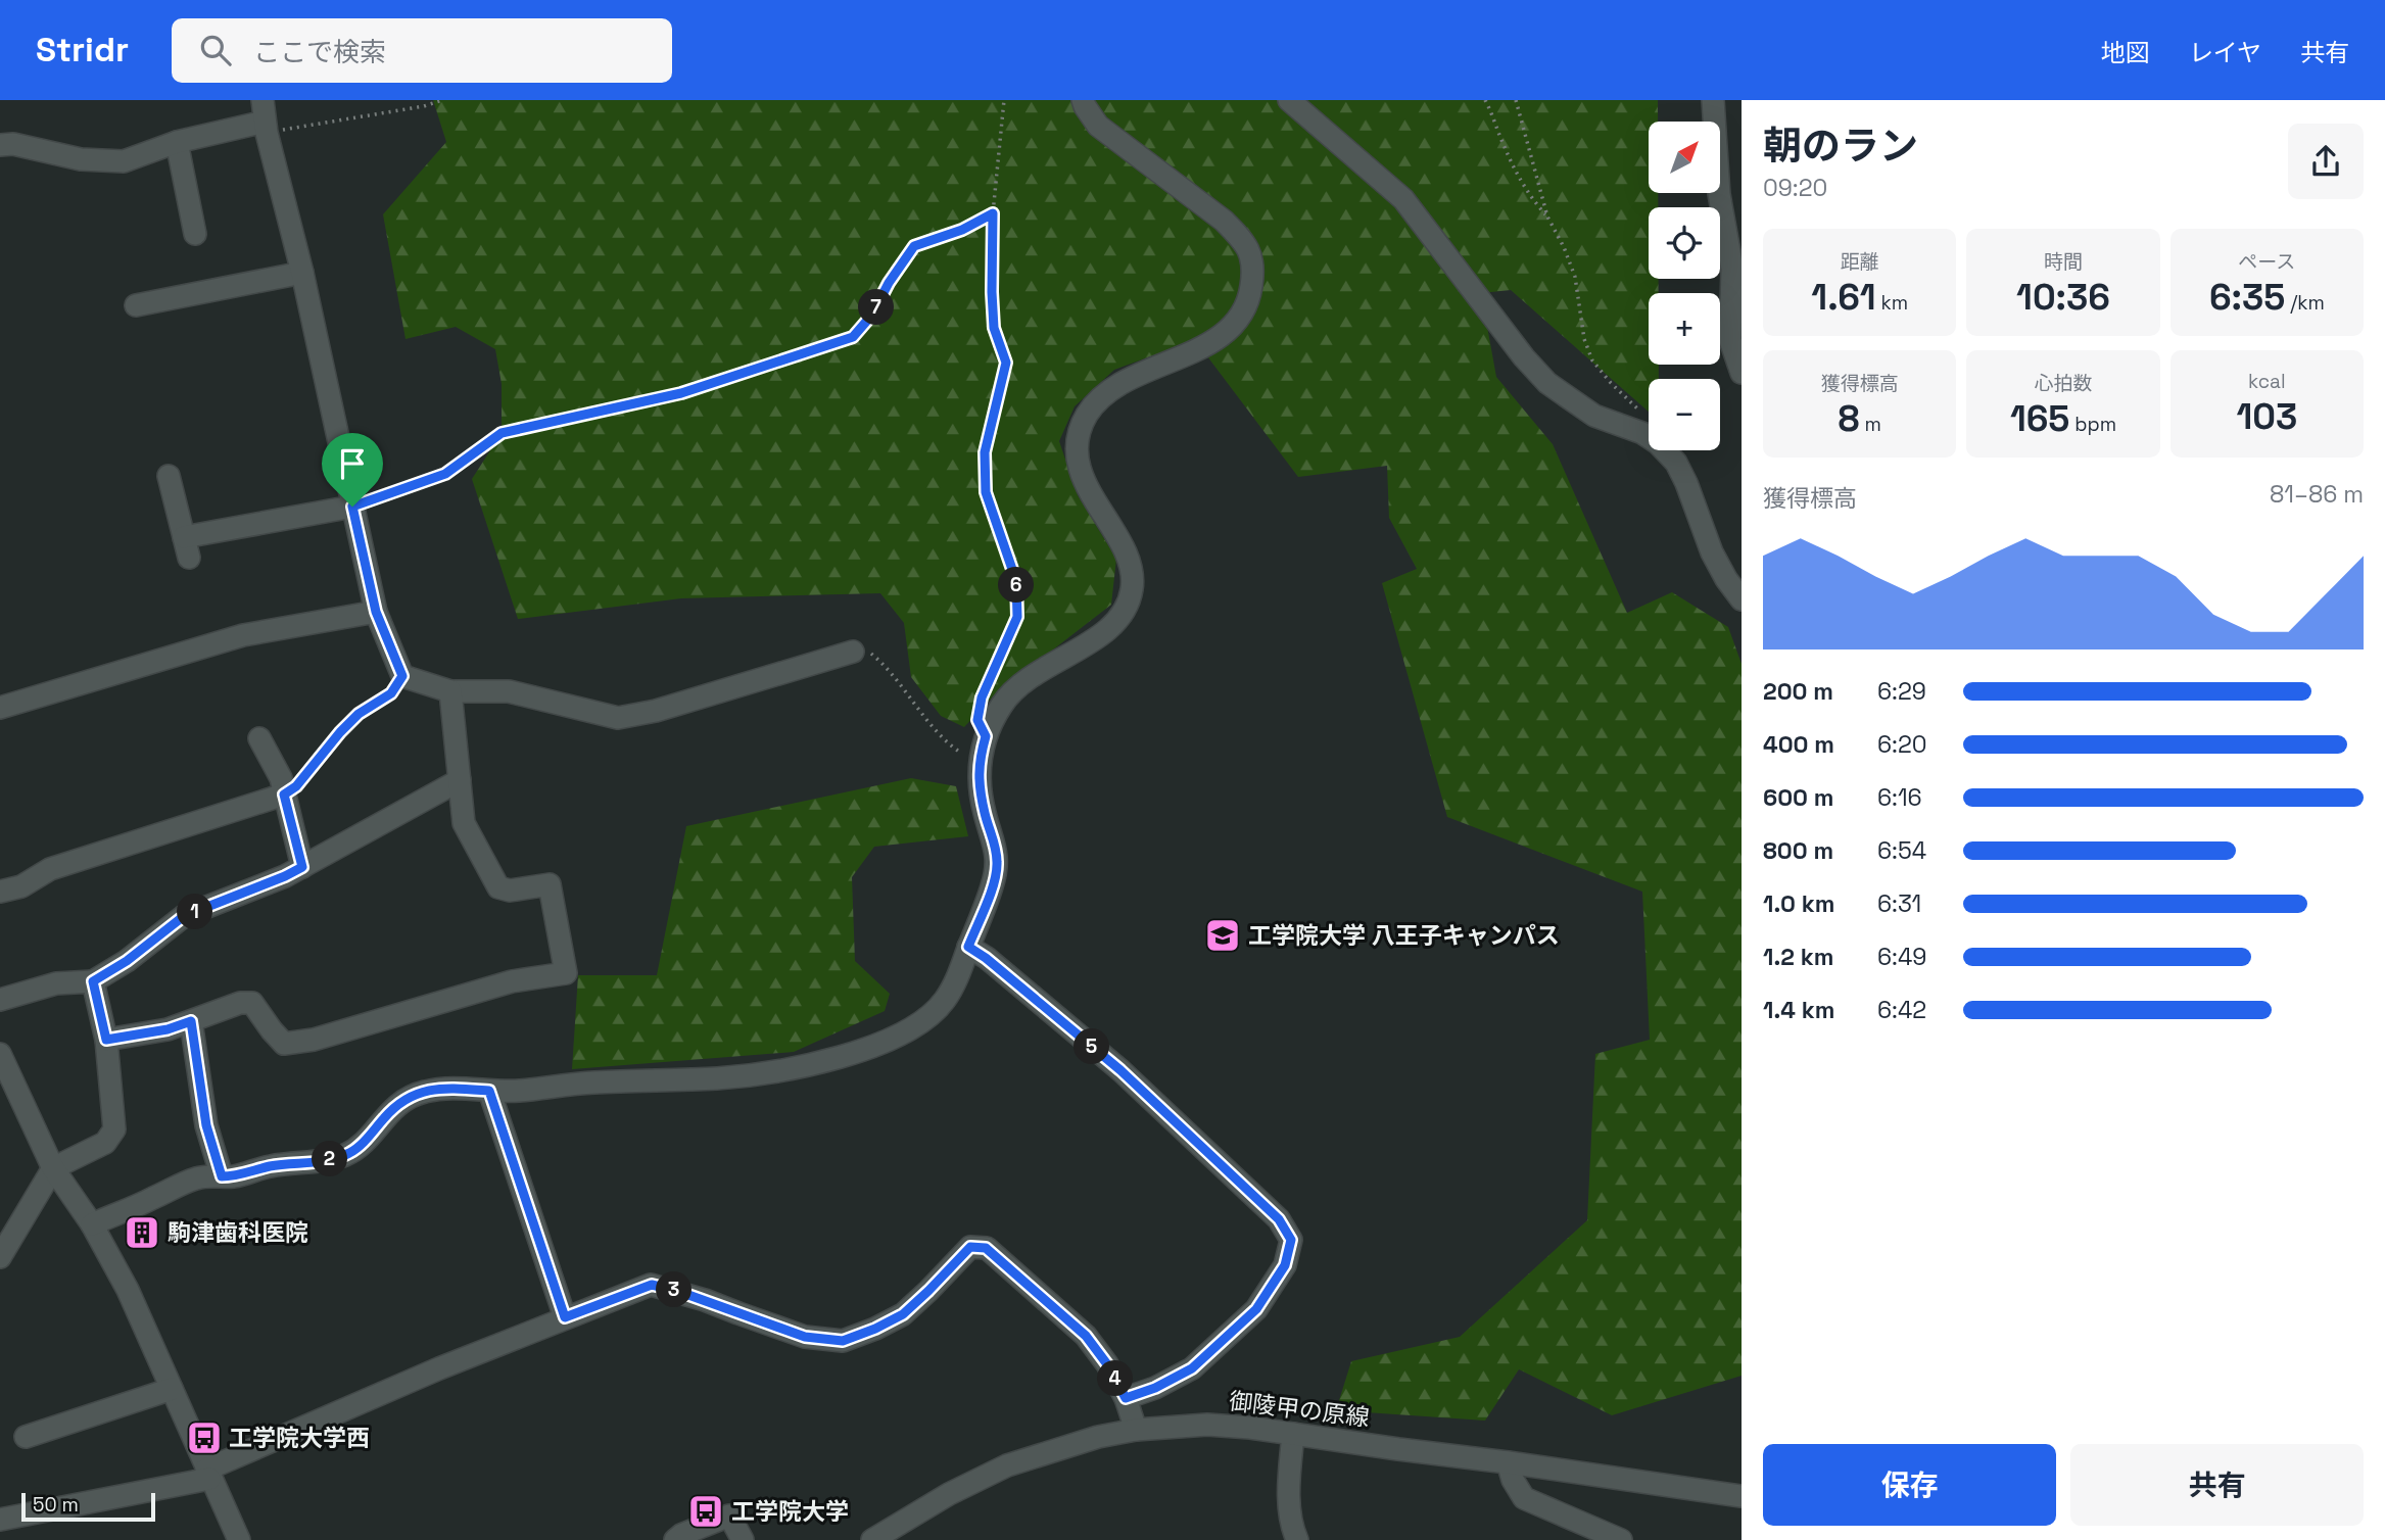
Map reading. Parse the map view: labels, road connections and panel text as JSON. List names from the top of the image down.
{
  "streets": {
    "street": ["御陵甲の原線"]
  },
  "places": {
    "school or university": ["工学院大学 八王子キャンパス"],
    "building": ["駒津歯科医院"],
    "bus stop": ["工学院大学西", "工学院大学"]
  },
  "scale_bar": "50 m",
  "north": "top right",
  "page": {
    "header": "Stridr",
    "search": "ここで検索",
    "nav": ["地図", "レイヤ", "共有"],
    "heading": ["朝のラン", "09:20"],
    "map_buttons": ["+", "−"],
    "stats": [
      ["距離", "1.61 km"],
      ["時間", "10:36"],
      ["ペース", "6:35 /km"],
      ["獲得標高", "8 m"],
      ["心拍数", "165 bpm"],
      ["kcal", "103"]
    ],
    "pins": [
      "7",
      "6",
      "1",
      "5",
      "2",
      "3",
      "4"
    ],
    "chart": ["獲得標高", "81–86 m"],
    "list": [
      {
        "name": "200 m",
        "note": "6:29"
      },
      {
        "name": "400 m",
        "note": "6:20"
      },
      {
        "name": "600 m",
        "note": "6:16"
      },
      {
        "name": "800 m",
        "note": "6:54"
      },
      {
        "name": "1.0 km",
        "note": "6:31"
      },
      {
        "name": "1.2 km",
        "note": "6:49"
      },
      {
        "name": "1.4 km",
        "note": "6:42"
      }
    ],
    "buttons": ["保存", "共有"],
    "scale": "50 m"
  }
}
